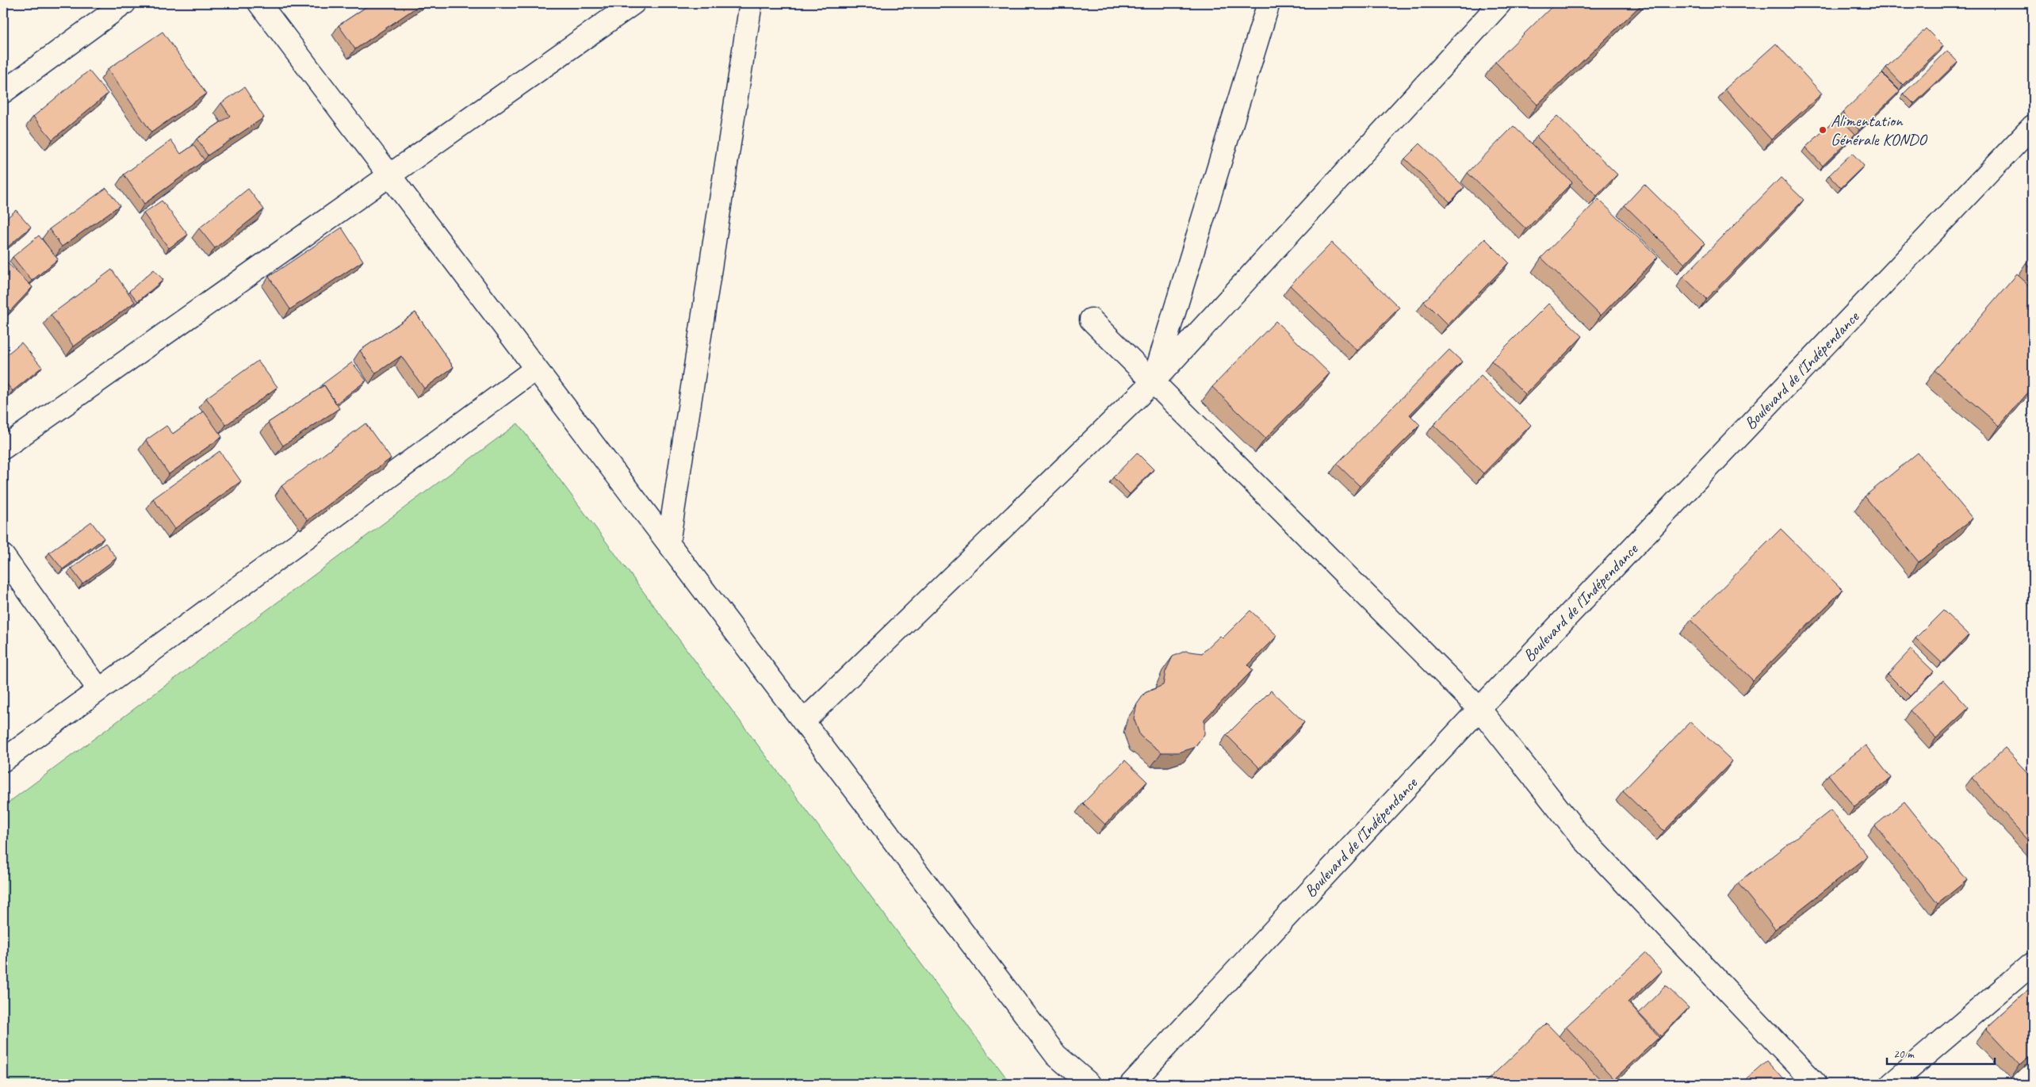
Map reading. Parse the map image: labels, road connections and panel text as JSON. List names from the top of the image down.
{
  "streets": {
    "main road": ["Boulevard de l'Indépendance"]
  },
  "places": ["Alimentation Générale KONDO"],
  "scale_bar": "20 m"
}
